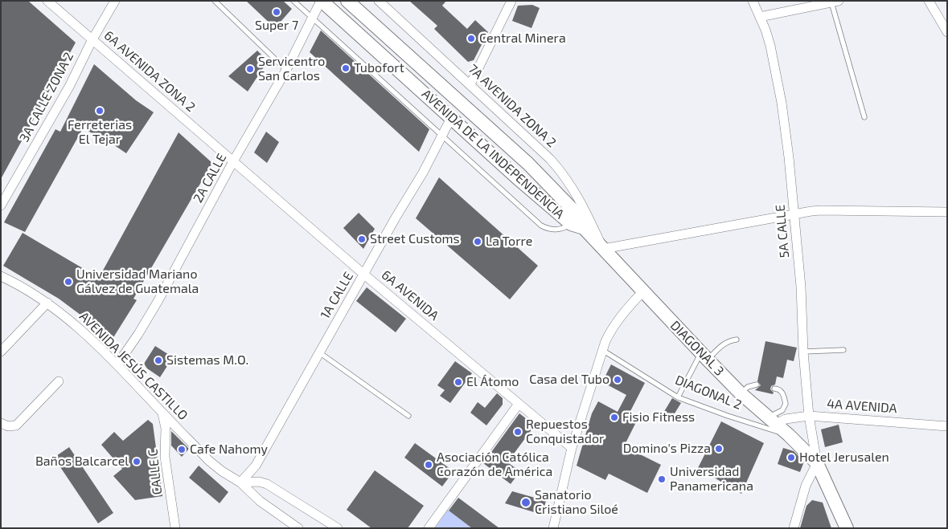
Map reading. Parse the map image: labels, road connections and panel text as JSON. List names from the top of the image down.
{
  "streets": {
    "main road": ["AVENIDA DE LA INDEPENDENCIA", "DIAGONAL 3"],
    "street": [
      "6A AVENIDA ZONA 2",
      "3A CALLE ZONA 2",
      "7A AVENIDA ZONA 2",
      "2A CALLE",
      "5A CALLE",
      "1A CALLE",
      "6A AVENIDA",
      "AVENIDA JESÚS CASTILLO",
      "4A AVENIDA",
      "CALLE C"
    ],
    "lane": ["DIAGONAL 2"]
  },
  "crossings": [
    ["6A AVENIDA ZONA 2", "3A CALLE ZONA 2"],
    ["6A AVENIDA ZONA 2", "2A CALLE"],
    ["6A AVENIDA ZONA 2", "6A AVENIDA"],
    ["7A AVENIDA ZONA 2", "DIAGONAL 3"],
    ["AVENIDA DE LA INDEPENDENCIA", "2A CALLE"],
    ["AVENIDA DE LA INDEPENDENCIA", "1A CALLE"],
    ["AVENIDA DE LA INDEPENDENCIA", "DIAGONAL 3"],
    ["2A CALLE", "6A AVENIDA"],
    ["2A CALLE", "AVENIDA JESÚS CASTILLO"],
    ["5A CALLE", "DIAGONAL 3"],
    ["5A CALLE", "4A AVENIDA"],
    ["1A CALLE", "6A AVENIDA"],
    ["1A CALLE", "AVENIDA JESÚS CASTILLO"],
    ["DIAGONAL 3", "DIAGONAL 2"],
    ["DIAGONAL 3", "4A AVENIDA"],
    ["AVENIDA JESÚS CASTILLO", "CALLE C"]
  ],
  "places": [
    "Super 7",
    "Central Minera",
    "Tubofort",
    "Servicentro San Carlos",
    "Ferreterias El Tejar",
    "Street Customs",
    "La Torre",
    "Universidad Mariano Gálvez de Guatemala",
    "Sistemas M.O.",
    "Casa del Tubo",
    "El Átomo",
    "Fisio Fitness",
    "Repuestos Conquistador",
    "Domino's Pizza",
    "Cafe Nahomy",
    "Hotel Jerusalen",
    "Baños Balcarcel",
    "Asociación Católica Corazón de América",
    "Universidad Panamericana",
    "Sanatorio Cristiano Siloé"
  ]
}
